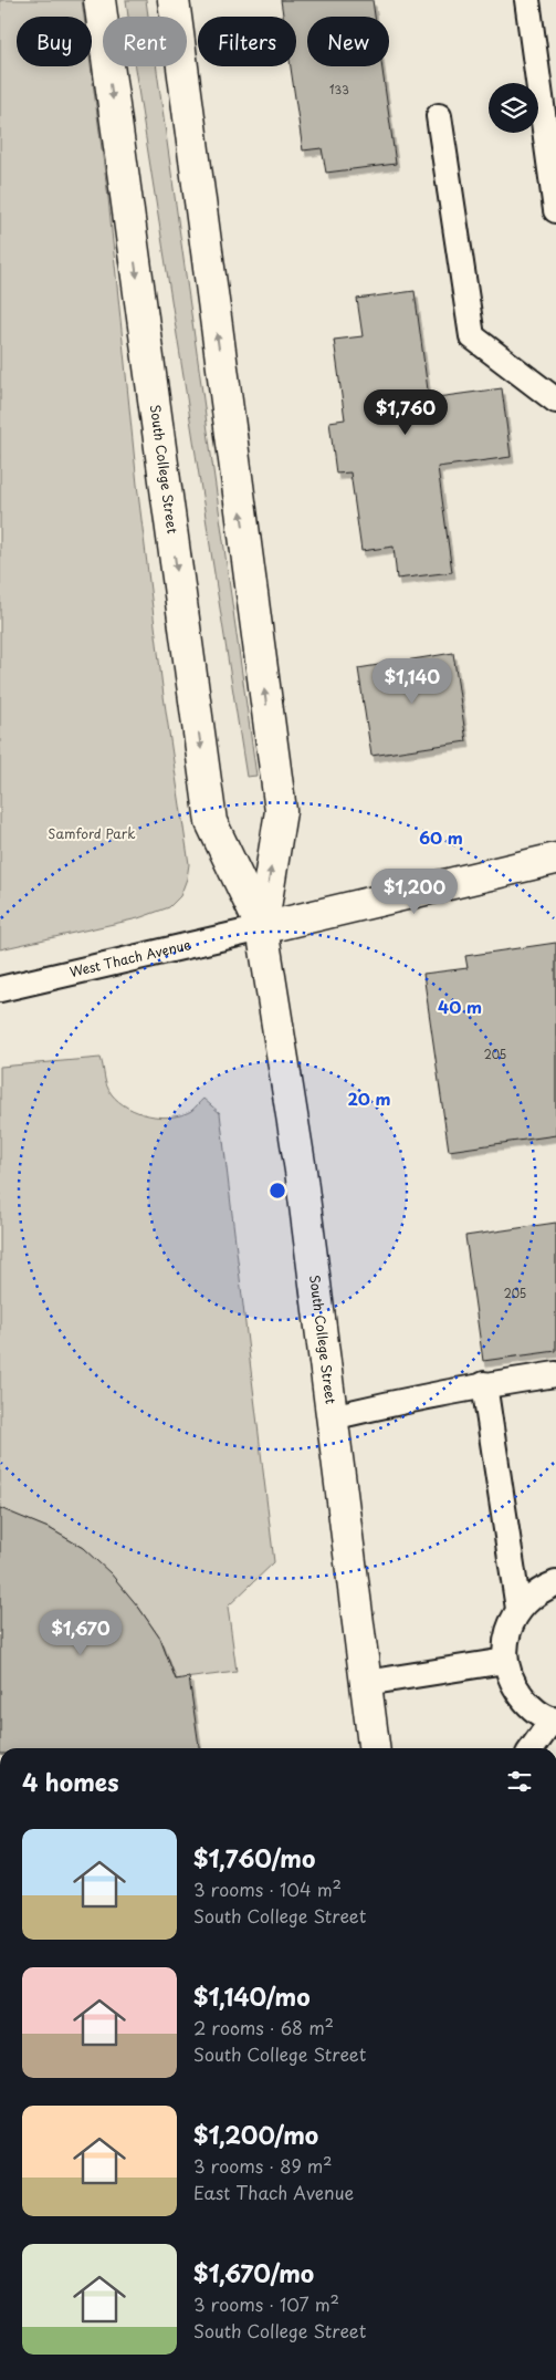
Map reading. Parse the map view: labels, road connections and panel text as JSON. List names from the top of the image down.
{
  "streets": {
    "main road": ["South College Street"],
    "lane": ["West Thach Avenue"]
  },
  "crossings": [
    ["South College Street", "West Thach Avenue"]
  ],
  "parks": ["Samford Park"],
  "house_numbers": ["133", "205", "205"],
  "page": {
    "chip": [
      "Buy",
      "Rent",
      "Filters",
      "New"
    ],
    "price": [
      "$1,760",
      "$1,140",
      "$1,200",
      "$1,670"
    ],
    "heading": "4 homes",
    "list": [
      {
        "name": "$1,760/mo",
        "note": "3 rooms · 104 m² · South College Street"
      },
      {
        "name": "$1,140/mo",
        "note": "2 rooms · 68 m² · South College Street"
      },
      {
        "name": "$1,200/mo",
        "note": "3 rooms · 89 m² · East Thach Avenue"
      },
      {
        "name": "$1,670/mo",
        "note": "3 rooms · 107 m² · South College Street"
      }
    ]
  },
  "rings": ["60 m", "40 m", "20 m"]
}
